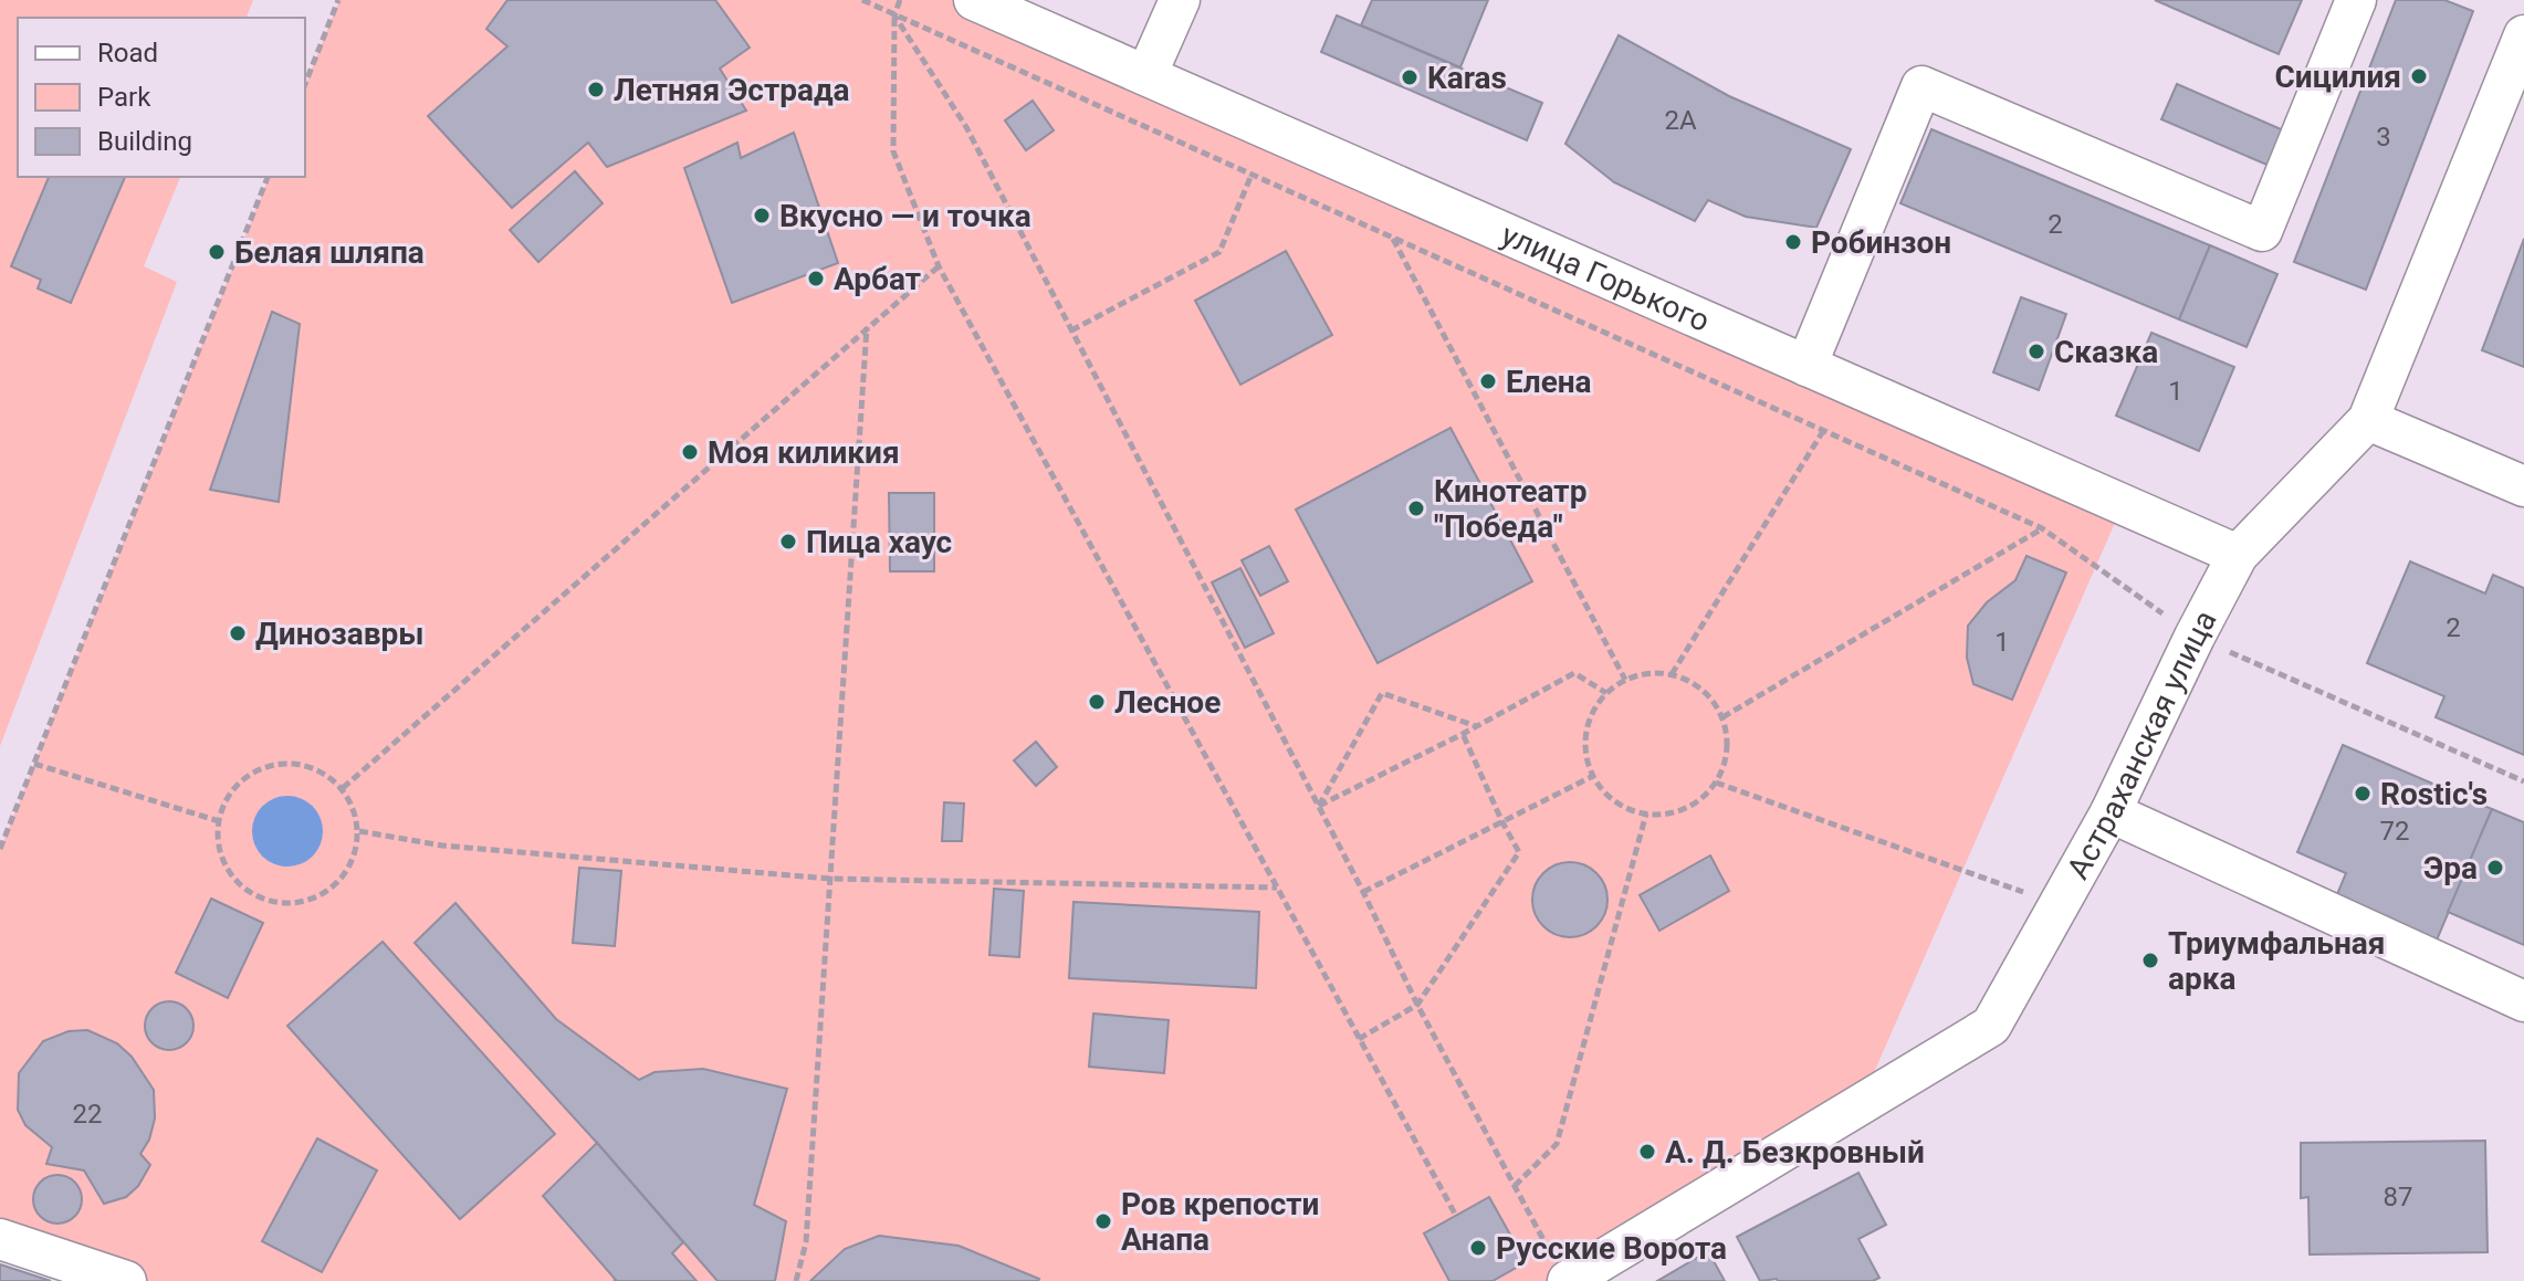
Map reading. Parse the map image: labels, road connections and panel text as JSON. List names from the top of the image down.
{
  "streets": {
    "street": ["улица Горького", "Астраханская улица"]
  },
  "crossings": [
    ["улица Горького", "Астраханская улица"]
  ],
  "places": [
    "Сицилия",
    "Karas",
    "Летняя Эстрада",
    "Вкусно — и точка",
    "Робинзон",
    "Белая шляпа",
    "Арбат",
    "Сказка",
    "Елена",
    "Моя киликия",
    "Кинотеатр \"Победа\"",
    "Пица хаус",
    "Динозавры",
    "Лесное",
    "Rostic's",
    "Эра",
    "Триумфальная арка",
    "А. Д. Безкровный",
    "Ров крепости Анапа",
    "Русские Ворота"
  ],
  "house_numbers": [
    "2А",
    "3",
    "2",
    "1",
    "2",
    "1",
    "72",
    "22",
    "87"
  ],
  "legend": ["Road", "Park", "Building"]
}
